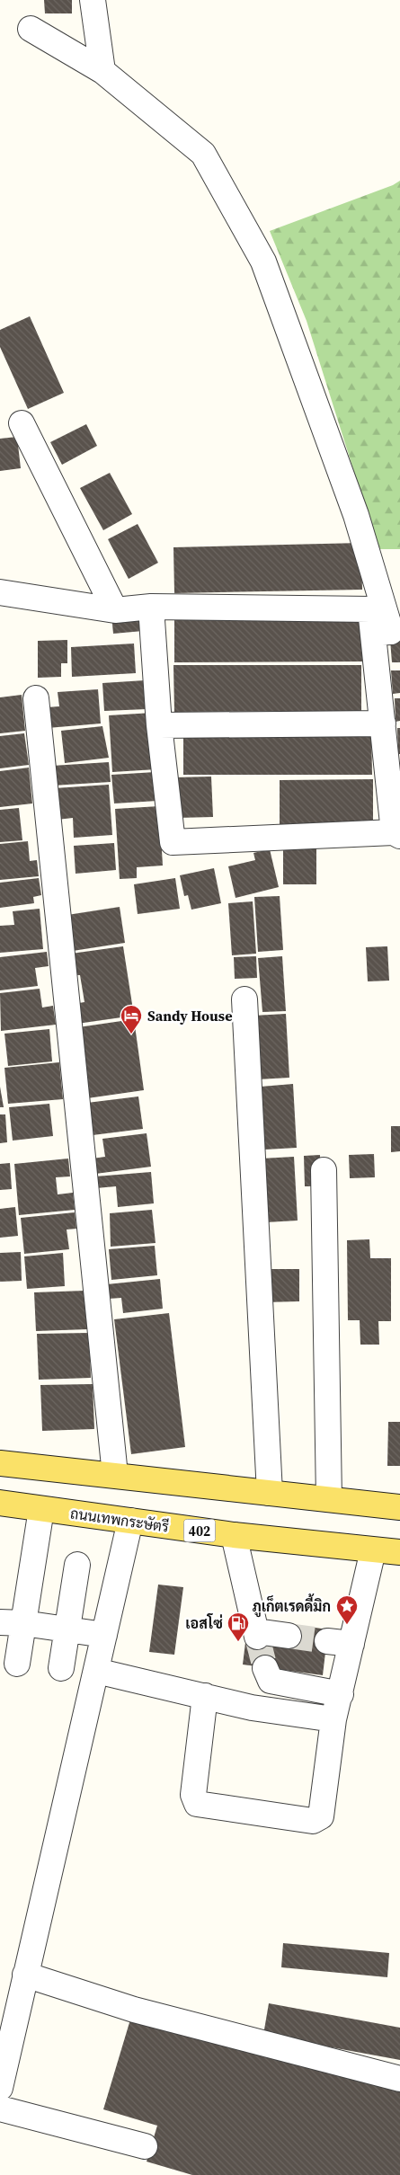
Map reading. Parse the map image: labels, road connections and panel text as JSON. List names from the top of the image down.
{
  "streets": {
    "main road": ["ถนนเทพกระษัตรี", "402"]
  },
  "places": {
    "hotel": ["Sandy House"],
    "place": ["ภูเก็ตเรดดี้มิก"],
    "fuel station": ["เอสโซ่"]
  }
}
